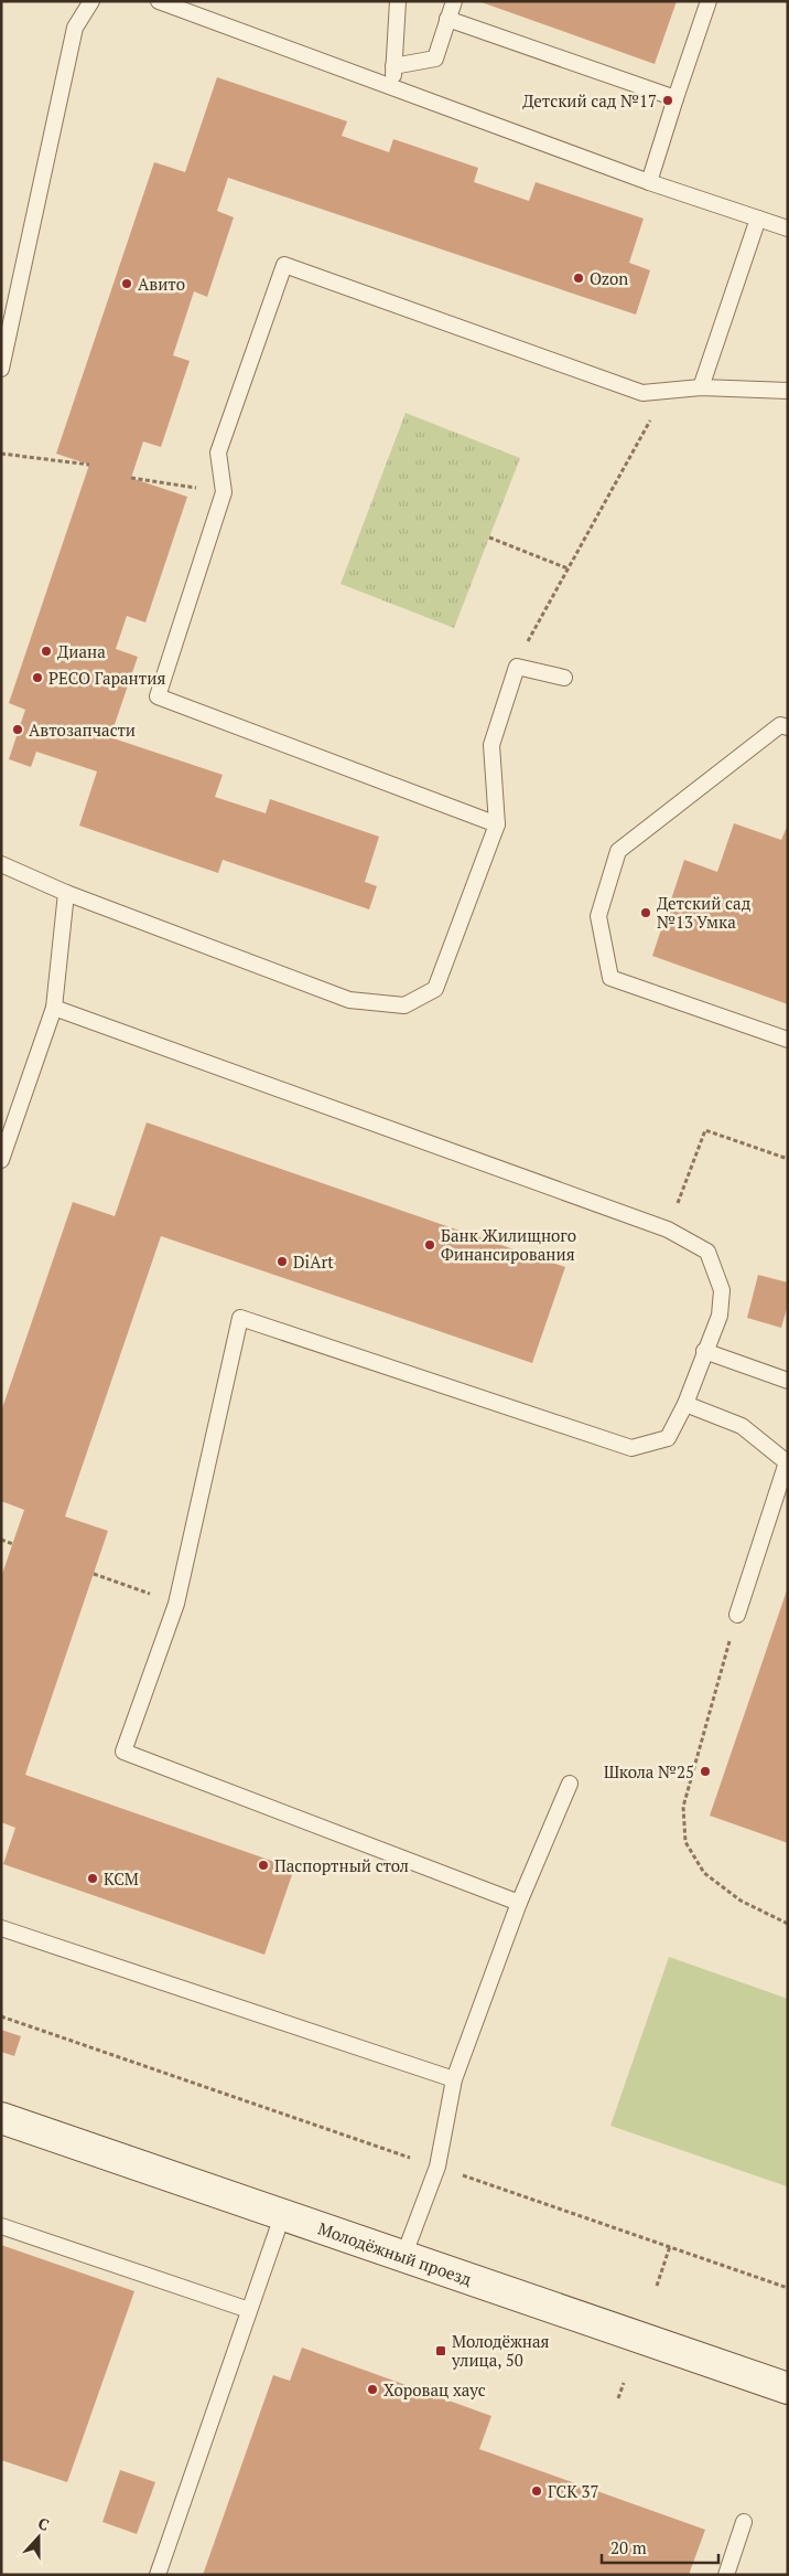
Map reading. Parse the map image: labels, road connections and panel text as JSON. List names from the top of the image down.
{
  "streets": {
    "main road": ["Молодёжный проезд"]
  },
  "places": {
    "other": [
      "Детский сад №17",
      "Ozon",
      "Авито",
      "Диана",
      "РЕСО Гарантия",
      "Автозапчасти",
      "Детский сад №13 Умка",
      "Банк Жилищного Финансирования",
      "DiArt",
      "Школа №25",
      "Паспортный стол",
      "КСМ",
      "Хоровац хаус",
      "ГСК 37"
    ],
    "transit": ["Молодёжная улица, 50"]
  },
  "scale_bar": "20 m",
  "north": "top"
}
